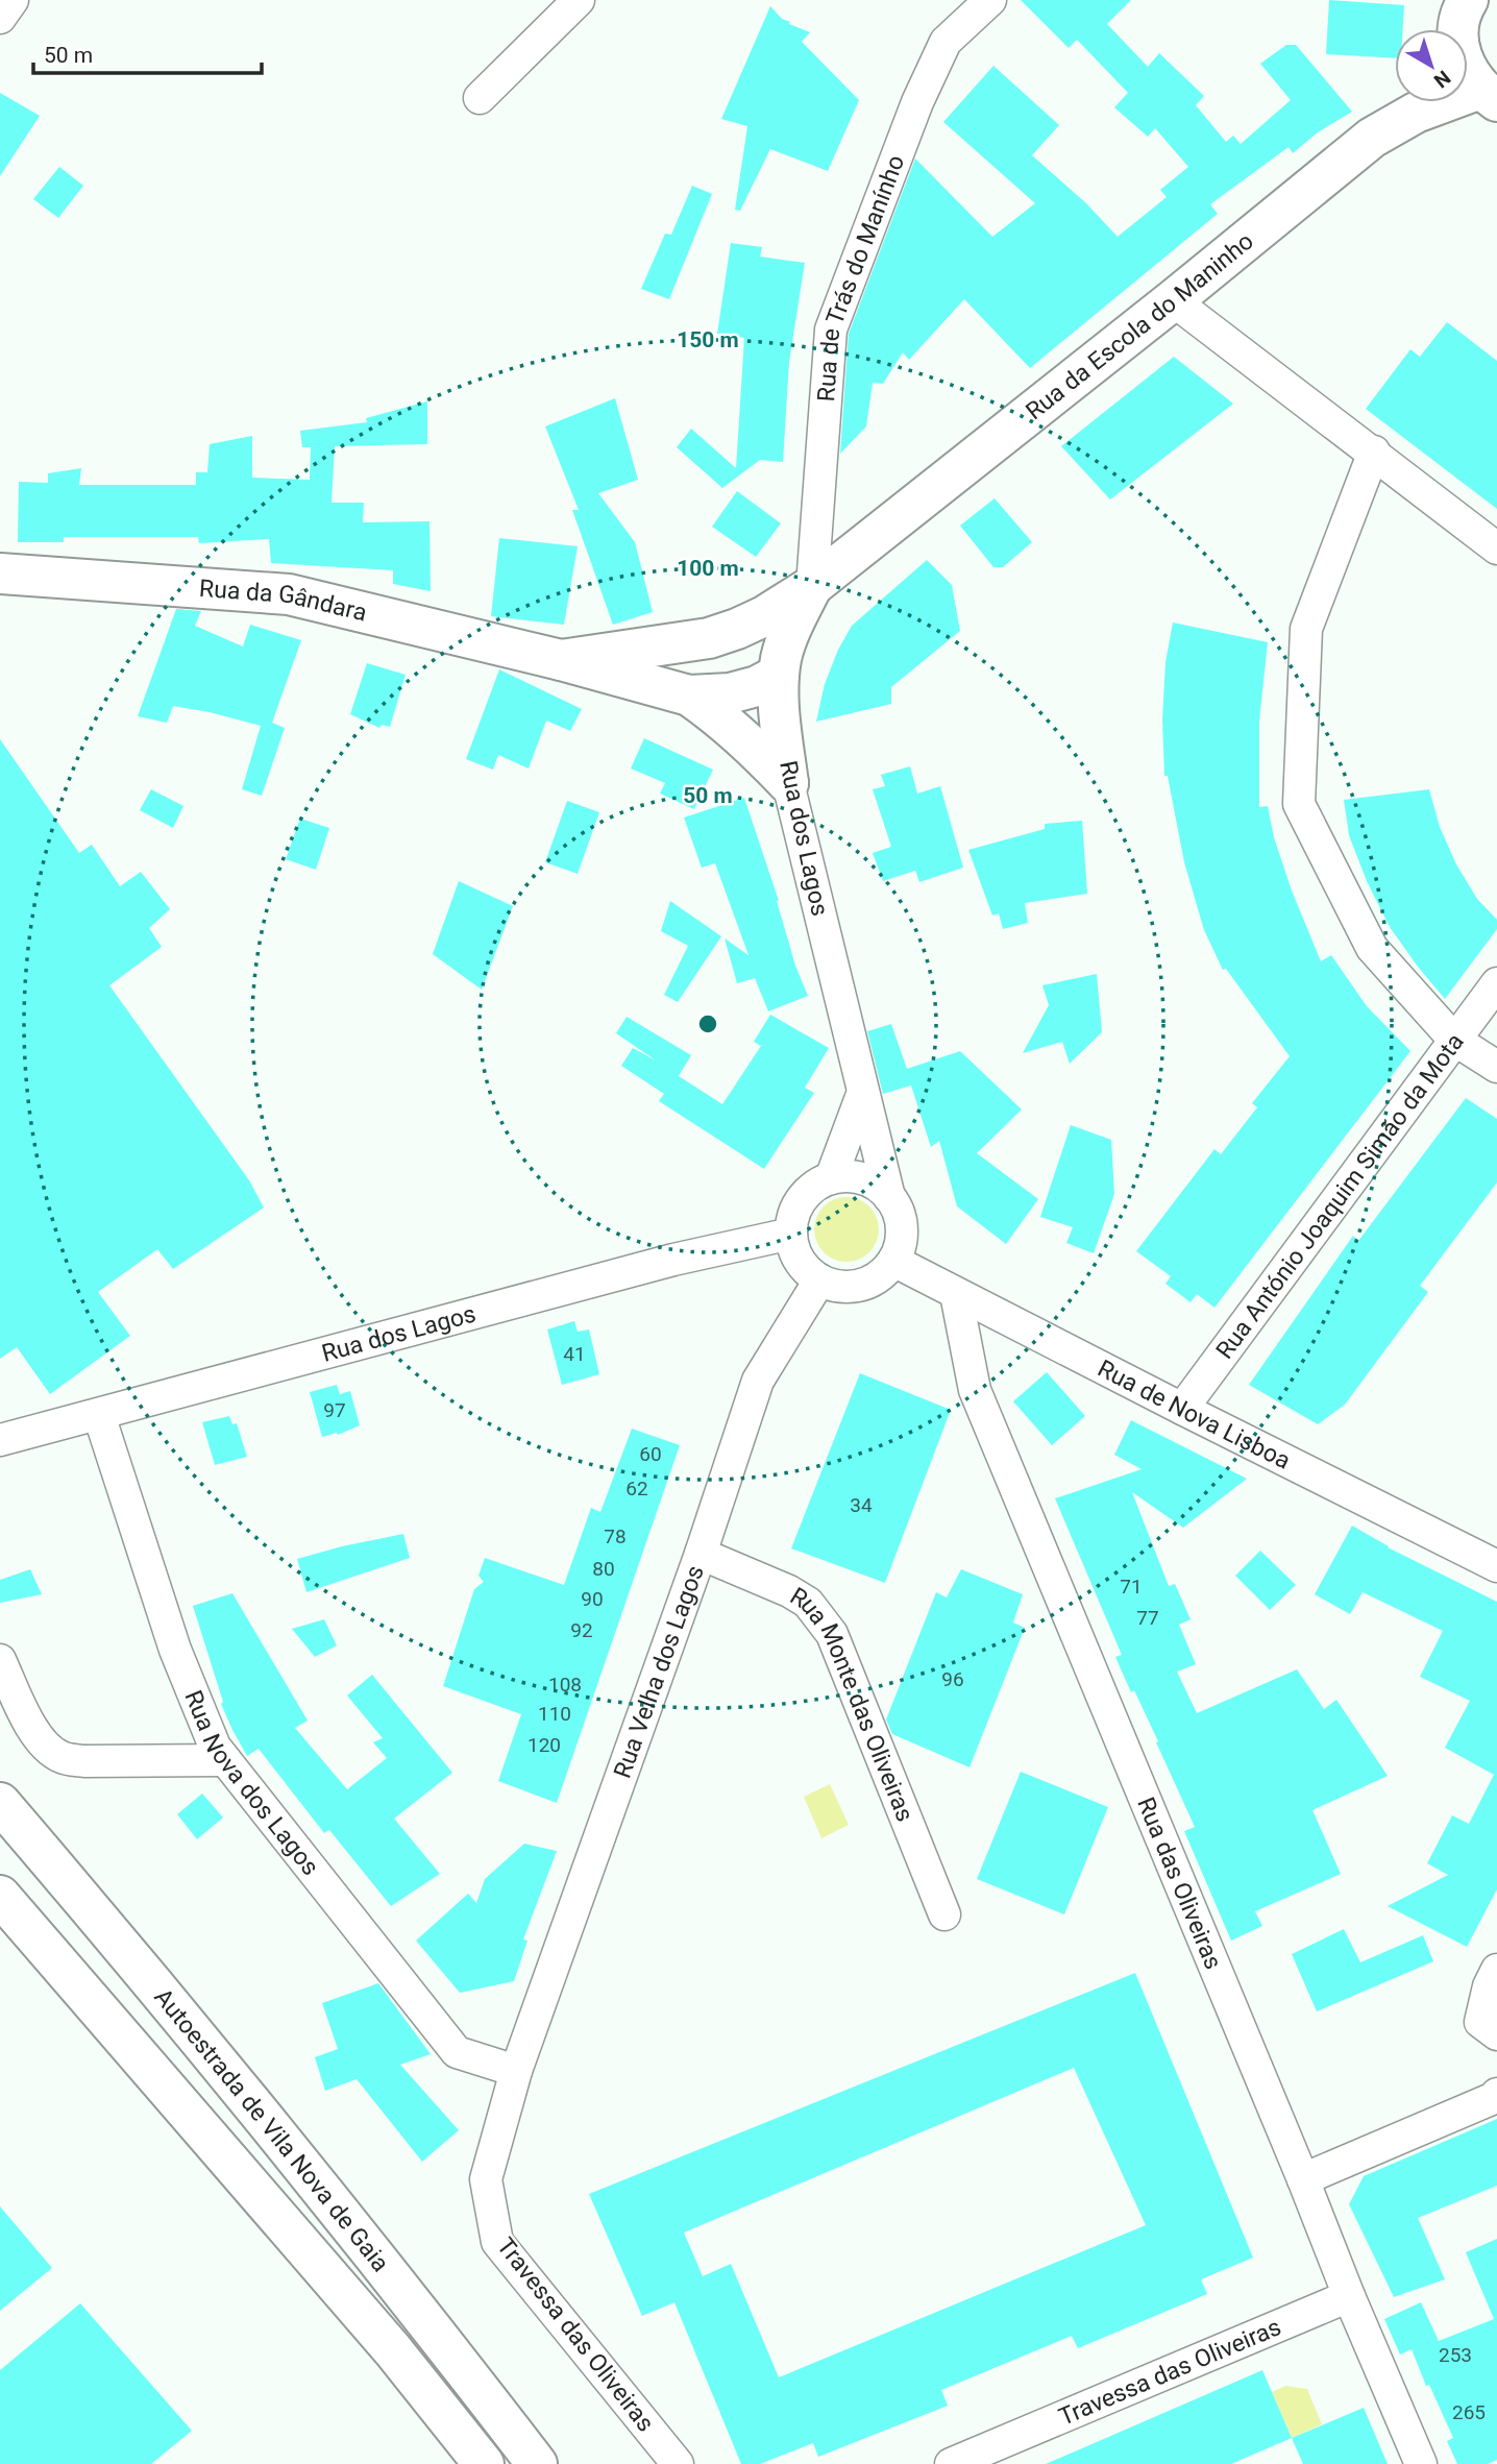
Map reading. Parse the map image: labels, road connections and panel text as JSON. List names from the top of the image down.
{
  "streets": {
    "main road": [
      "Rua da Escola do Maninho",
      "Rua da Gândara",
      "Rua dos Lagos",
      "Autoestrada de Vila Nova de Gaia"
    ],
    "street": [
      "Rua de Trás do Manínho",
      "Rua António Joaquim Simão da Mota",
      "Rua de Nova Lisboa",
      "Rua Velha dos Lagos",
      "Rua Monte das Oliveiras",
      "Rua Nova dos Lagos",
      "Rua das Oliveiras",
      "Travessa das Oliveiras"
    ]
  },
  "crossings": [
    ["Rua de Trás do Manínho", "Rua da Escola do Maninho"],
    ["Rua de Trás do Manínho", "Rua da Gândara"],
    ["Rua de Trás do Manínho", "Rua dos Lagos"],
    ["Rua da Escola do Maninho", "Rua da Gândara"],
    ["Rua da Escola do Maninho", "Rua dos Lagos"],
    ["Rua da Gândara", "Rua dos Lagos"],
    ["Rua dos Lagos", "Rua de Nova Lisboa"],
    ["Rua dos Lagos", "Rua Velha dos Lagos"],
    ["Rua dos Lagos", "Rua Nova dos Lagos"],
    ["Rua António Joaquim Simão da Mota", "Rua de Nova Lisboa"],
    ["Rua de Nova Lisboa", "Rua Velha dos Lagos"],
    ["Rua de Nova Lisboa", "Rua das Oliveiras"],
    ["Rua Velha dos Lagos", "Rua Monte das Oliveiras"],
    ["Rua Velha dos Lagos", "Rua Nova dos Lagos"],
    ["Rua Velha dos Lagos", "Travessa das Oliveiras"],
    ["Rua Nova dos Lagos", "Travessa das Oliveiras"],
    ["Rua das Oliveiras", "Travessa das Oliveiras"]
  ],
  "house_numbers": [
    "41",
    "97",
    "60",
    "62",
    "34",
    "78",
    "80",
    "71",
    "90",
    "77",
    "92",
    "96",
    "108",
    "110",
    "120",
    "253",
    "265"
  ],
  "scale_bar": "50 m",
  "north": "bottom right",
  "rings": ["150 m", "100 m", "50 m"]
}
